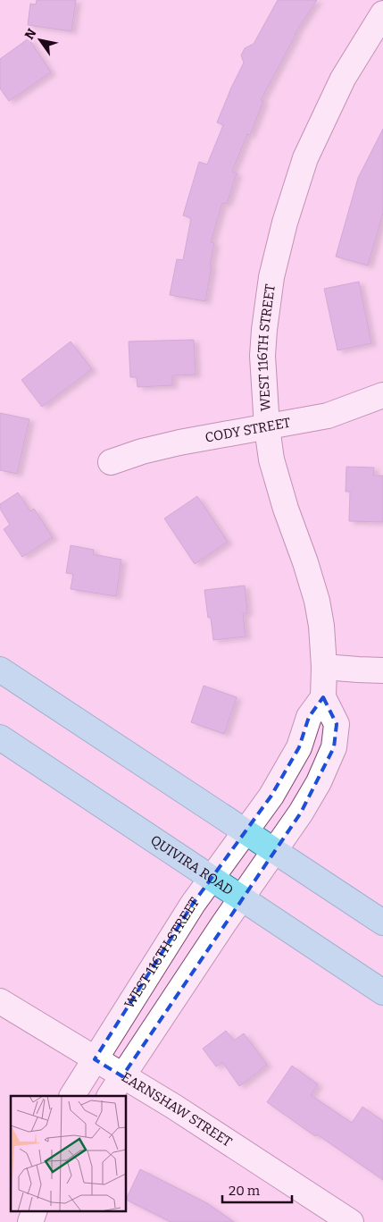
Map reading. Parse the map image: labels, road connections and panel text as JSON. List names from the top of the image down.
{
  "streets": {
    "main road": ["QUIVIRA ROAD"],
    "street": ["WEST 116TH STREET", "CODY STREET", "EARNSHAW STREET"]
  },
  "crossings": [
    ["WEST 116TH STREET", "CODY STREET"],
    ["WEST 116TH STREET", "QUIVIRA ROAD"],
    ["WEST 116TH STREET", "EARNSHAW STREET"]
  ],
  "scale_bar": "20 m",
  "north": "top left"
}
